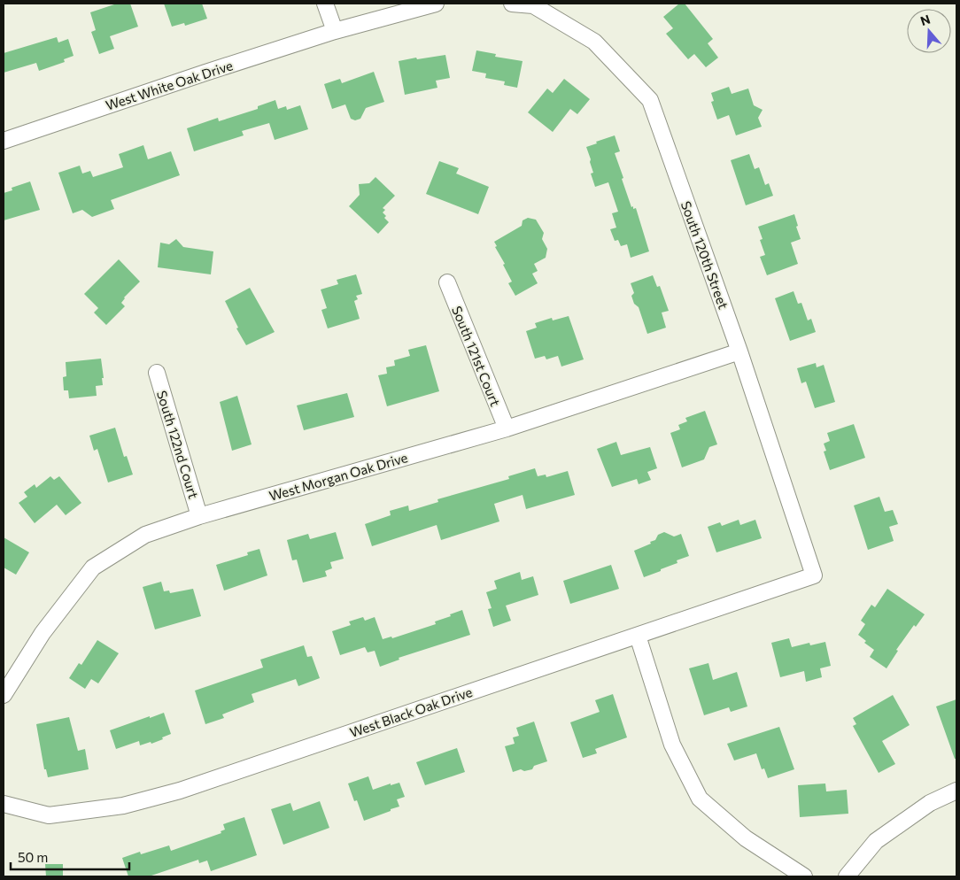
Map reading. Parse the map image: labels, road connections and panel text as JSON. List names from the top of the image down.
{
  "streets": {
    "street": [
      "West White Oak Drive",
      "South 120th Street",
      "South 121st Court",
      "South 122nd Court",
      "West Morgan Oak Drive",
      "West Black Oak Drive"
    ]
  },
  "crossings": [
    ["South 120th Street", "West Morgan Oak Drive"],
    ["South 120th Street", "West Black Oak Drive"],
    ["South 121st Court", "West Morgan Oak Drive"],
    ["South 122nd Court", "West Morgan Oak Drive"]
  ],
  "scale_bar": "50 m",
  "north": "top"
}
